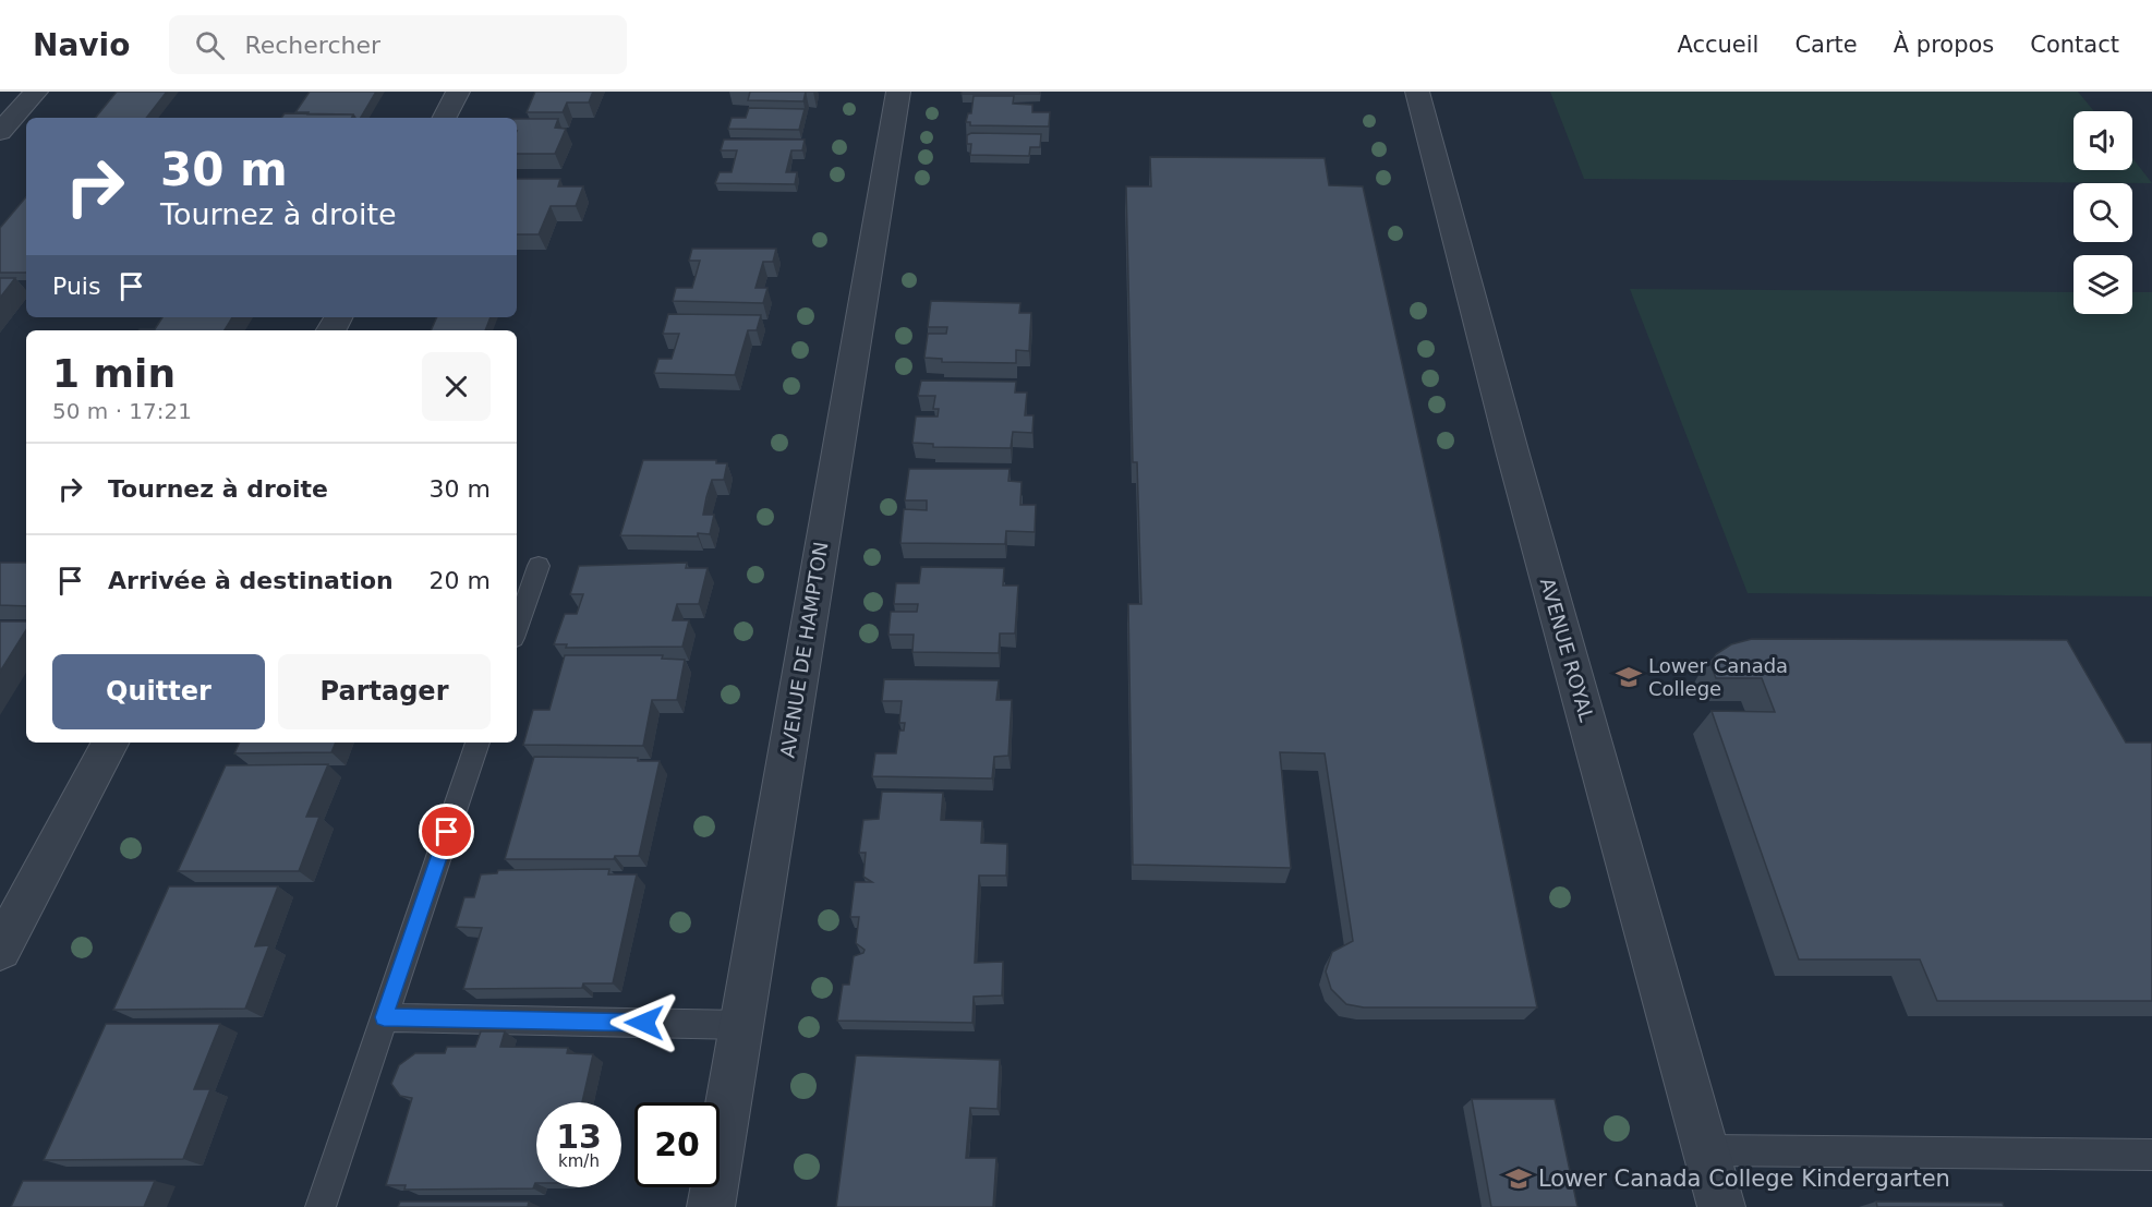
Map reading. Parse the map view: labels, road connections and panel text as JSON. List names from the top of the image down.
{
  "streets": {
    "street": ["AVENUE DE HAMPTON", "AVENUE ROYAL"]
  },
  "places": {
    "school or university": ["Lower Canada College", "Lower Canada College Kindergarten"]
  },
  "page": {
    "header": "Navio",
    "search": "Rechercher",
    "nav": [
      "Accueil",
      "Carte",
      "À propos",
      "Contact"
    ],
    "turn": ["30 m", "Tournez à droite"],
    "then": "Puis",
    "heading": ["1 min", "50 m · 17:21"],
    "list": [
      {
        "name": "Tournez à droite",
        "value": "30 m"
      },
      {
        "name": "Arrivée à destination",
        "value": "20 m"
      }
    ],
    "buttons": ["Quitter", "Partager"],
    "speed": "13 km/h",
    "limit": "20"
  }
}
